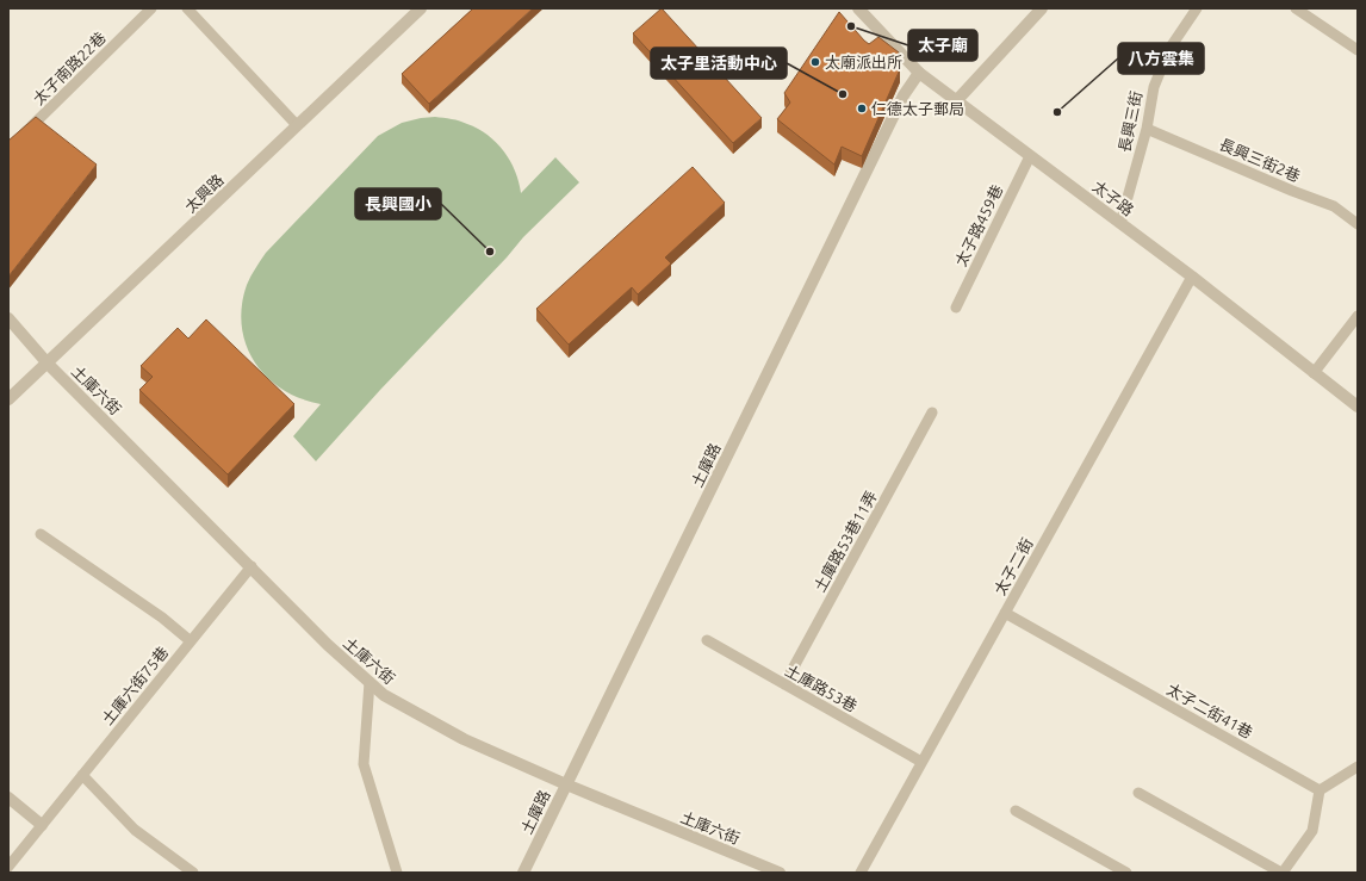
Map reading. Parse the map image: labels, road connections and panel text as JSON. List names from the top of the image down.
{
  "streets": {
    "street": [
      "太興路",
      "太子路",
      "土庫六街",
      "土庫路"
    ],
    "lane": [
      "太子南路22巷",
      "長興三街",
      "長興三街2巷",
      "太子路459巷",
      "土庫路53巷11弄",
      "太子二街",
      "土庫六街75巷",
      "土庫路53巷",
      "太子二街41巷"
    ]
  },
  "crossings": [
    ["長興三街", "長興三街2巷"],
    ["長興三街", "太子路"],
    ["太興路", "土庫六街"],
    ["太子路", "太子路459巷"],
    ["太子路", "土庫路"],
    ["太子路", "太子二街"],
    ["土庫六街", "土庫路"],
    ["土庫六街", "土庫六街75巷"],
    ["土庫路53巷11弄", "土庫路53巷"],
    ["太子二街", "土庫路53巷"],
    ["太子二街", "太子二街41巷"]
  ],
  "places": [
    "太子廟",
    "太廟派出所",
    "太子里活動中心",
    "仁德太子郵局",
    "八方雲集",
    "長興國小"
  ]
}
